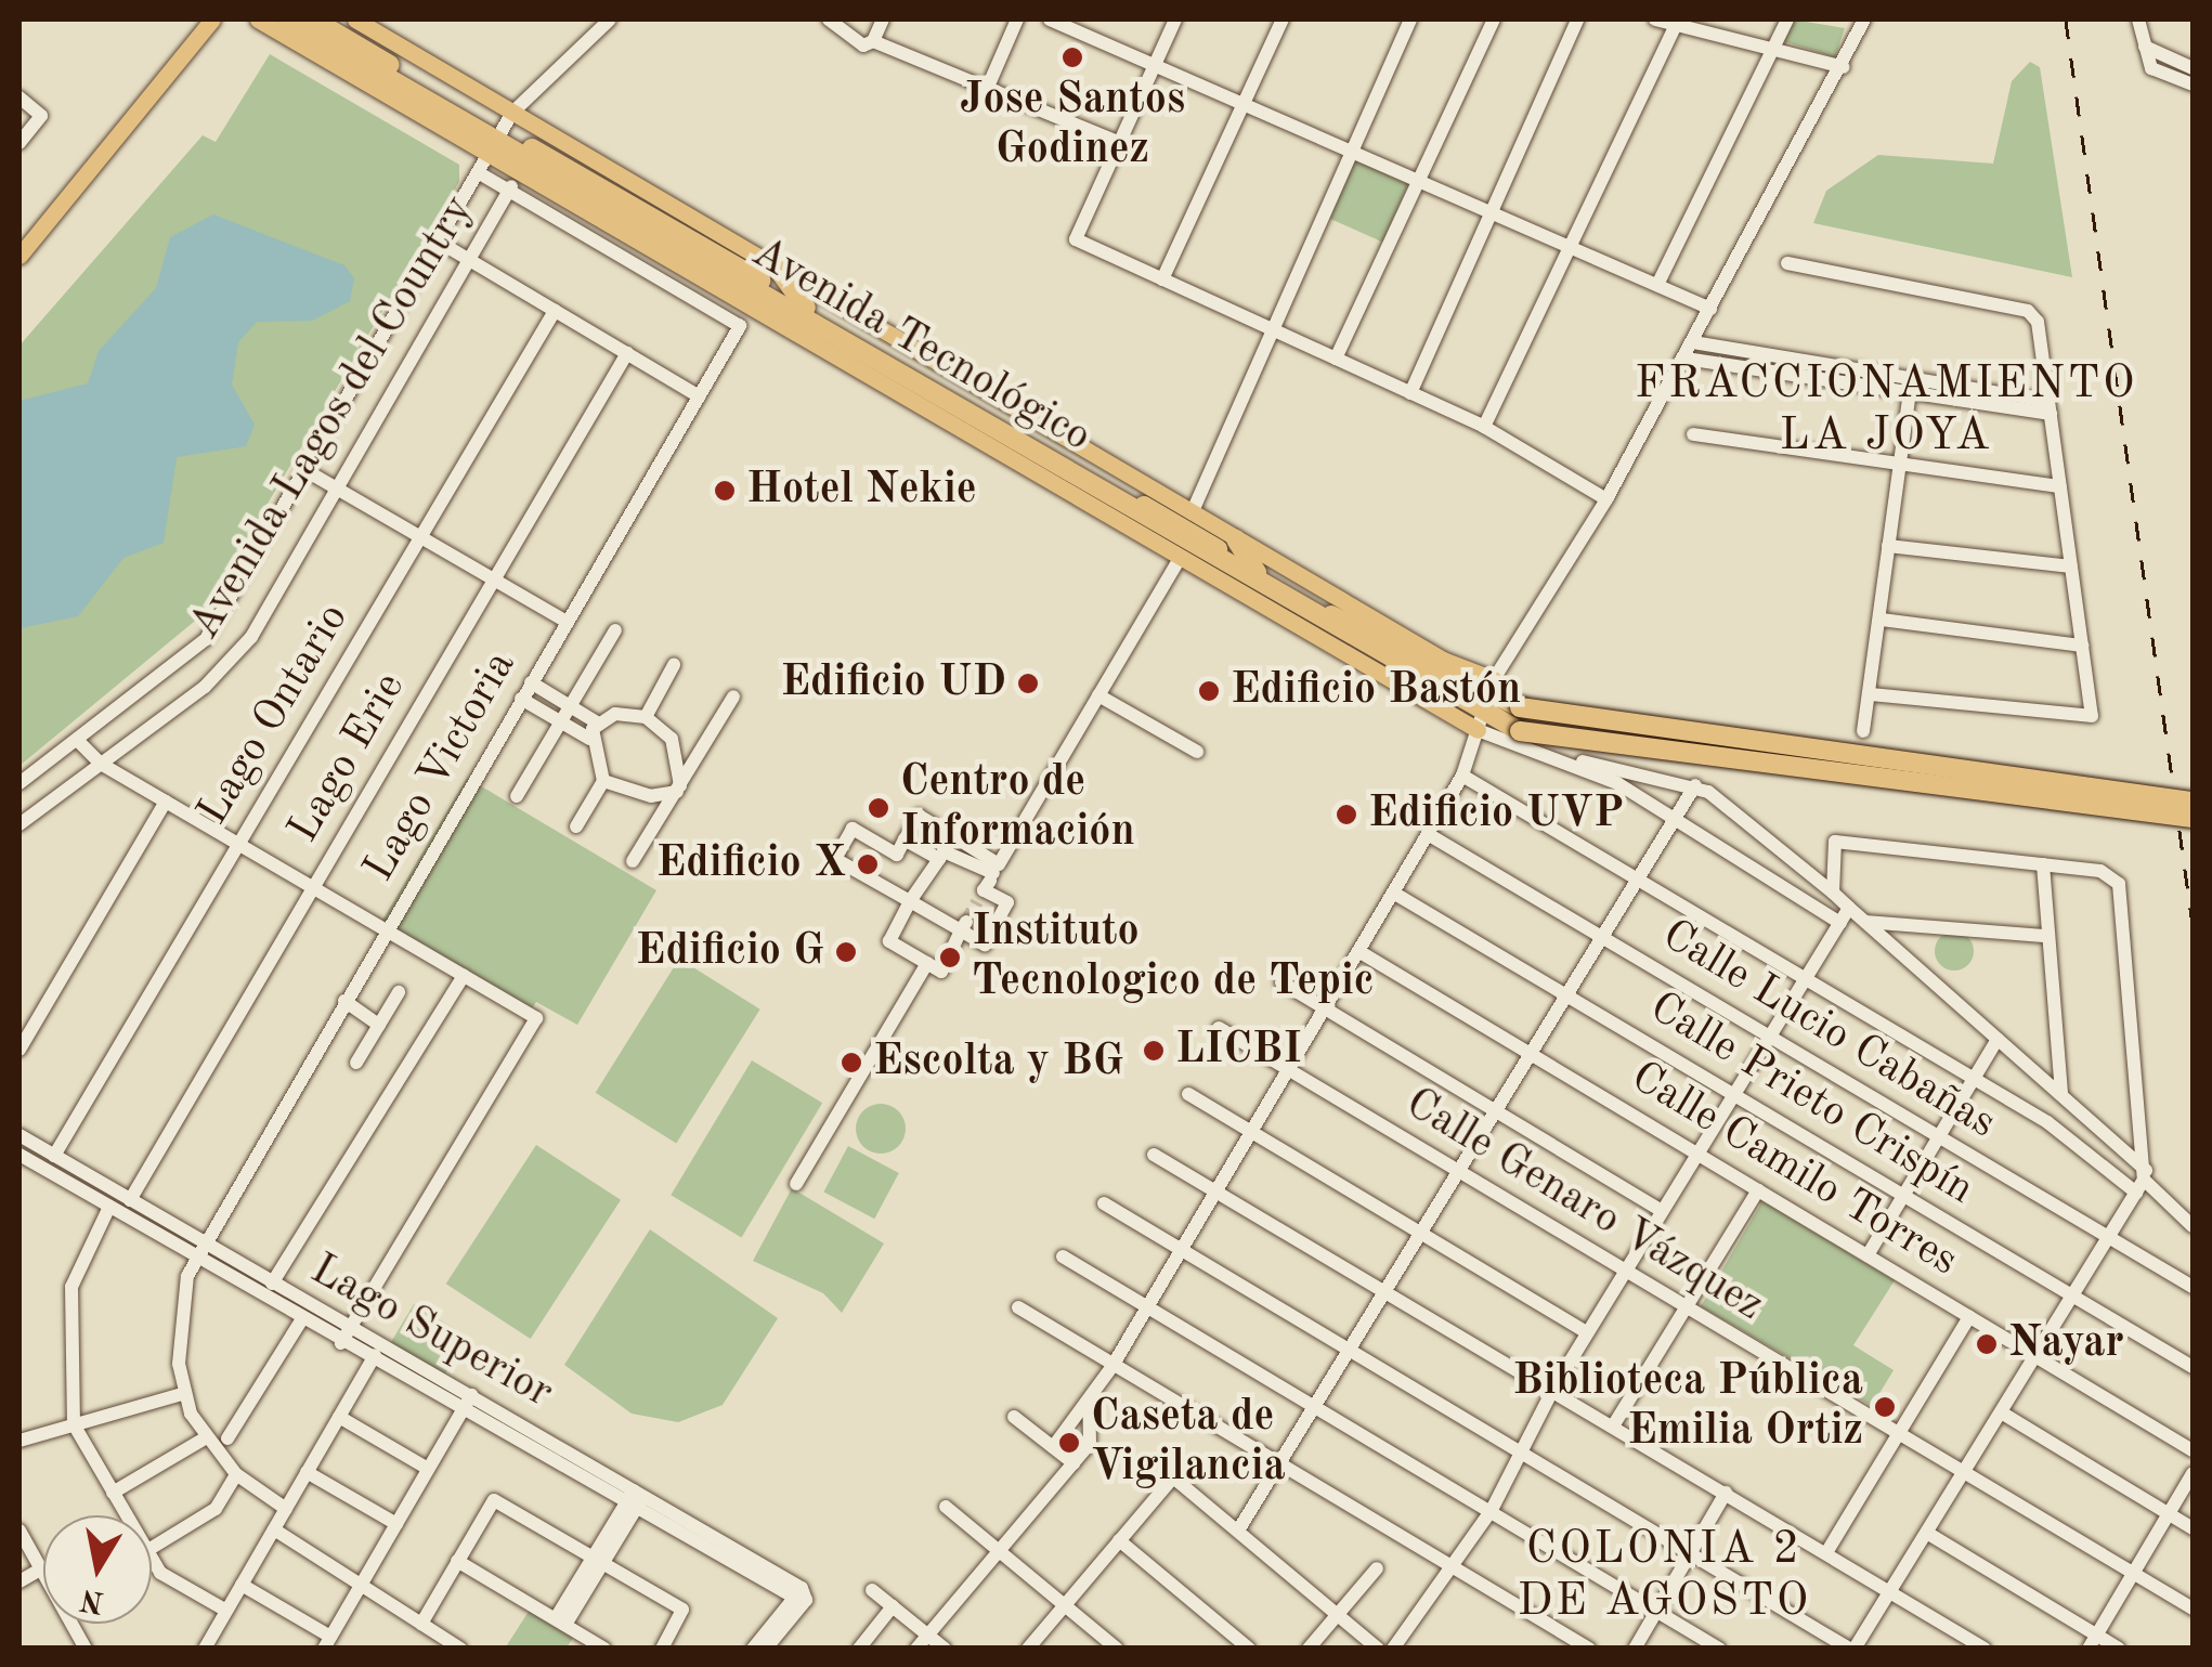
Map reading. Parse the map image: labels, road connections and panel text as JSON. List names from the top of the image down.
{
  "streets": {
    "highway": ["Avenida Tecnológico"],
    "street": [
      "Avenida Lagos del Country",
      "Lago Ontario",
      "Lago Erie",
      "Lago Victoria",
      "Calle Lucio Cabañas",
      "Calle Prieto Crispín",
      "Calle Camilo Torres",
      "Calle Genaro Vázquez",
      "Lago Superior"
    ]
  },
  "crossings": [
    ["Avenida Tecnológico", "Avenida Lagos del Country"],
    ["Avenida Tecnológico", "Lago Victoria"],
    ["Lago Ontario", "Lago Superior"],
    ["Lago Erie", "Lago Superior"],
    ["Lago Victoria", "Lago Superior"]
  ],
  "districts": ["FRACCIONAMIENTO LA JOYA", "COLONIA 2 DE AGOSTO"],
  "places": [
    "Jose Santos Godinez",
    "Hotel Nekie",
    "Edificio UD",
    "Edificio Bastón",
    "Centro de Información",
    "Edificio UVP",
    "Edificio X",
    "Edificio G",
    "Instituto Tecnologico de Tepic",
    "LICBI",
    "Escolta y BG",
    "Nayar",
    "Biblioteca Pública Emilia Ortiz",
    "Caseta de Vigilancia"
  ],
  "north": "bottom"
}
